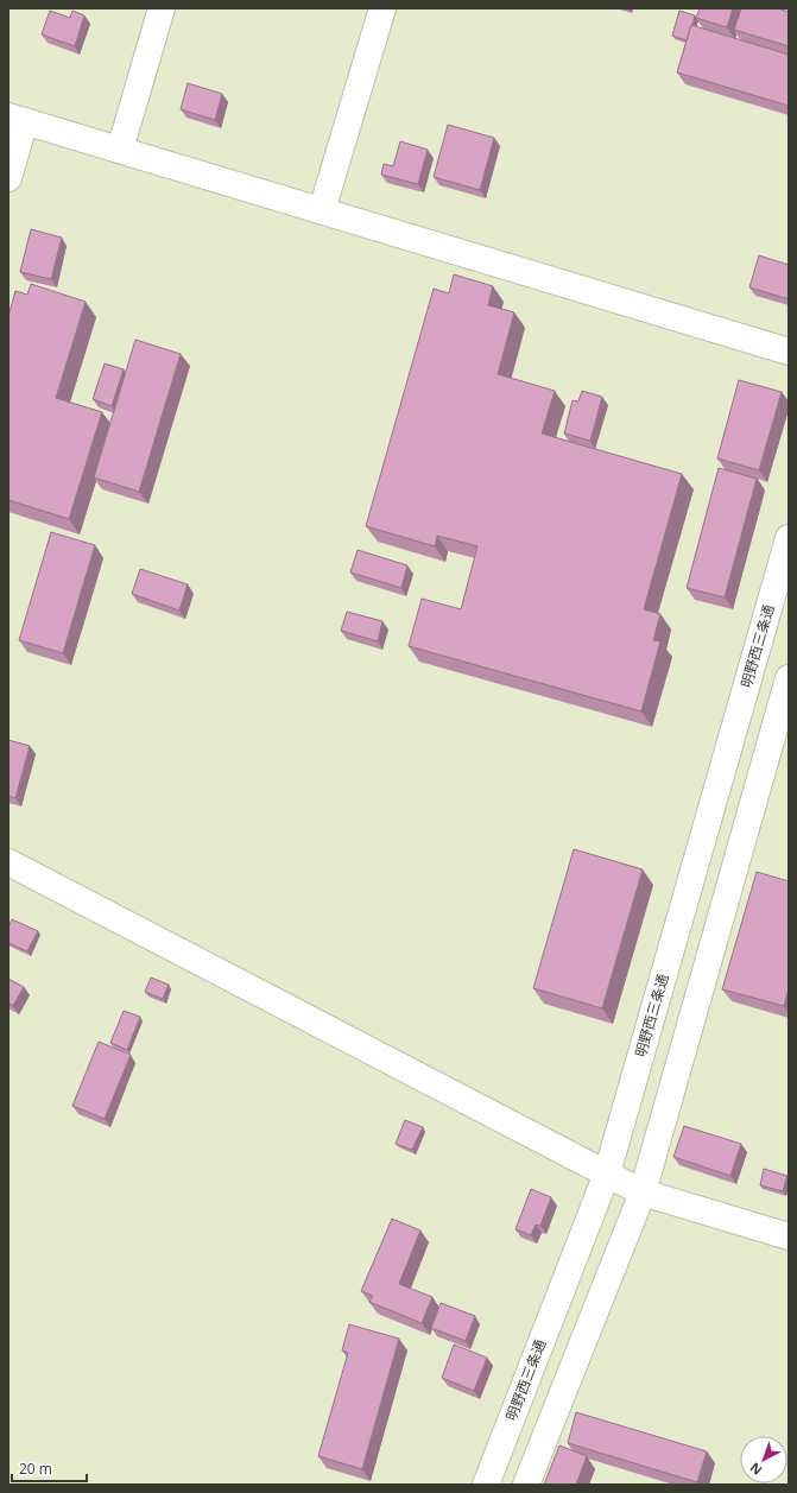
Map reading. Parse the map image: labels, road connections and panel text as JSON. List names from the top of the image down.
{
  "streets": {
    "street": ["明野西三条通"]
  },
  "scale_bar": "20 m",
  "north": "bottom left"
}
